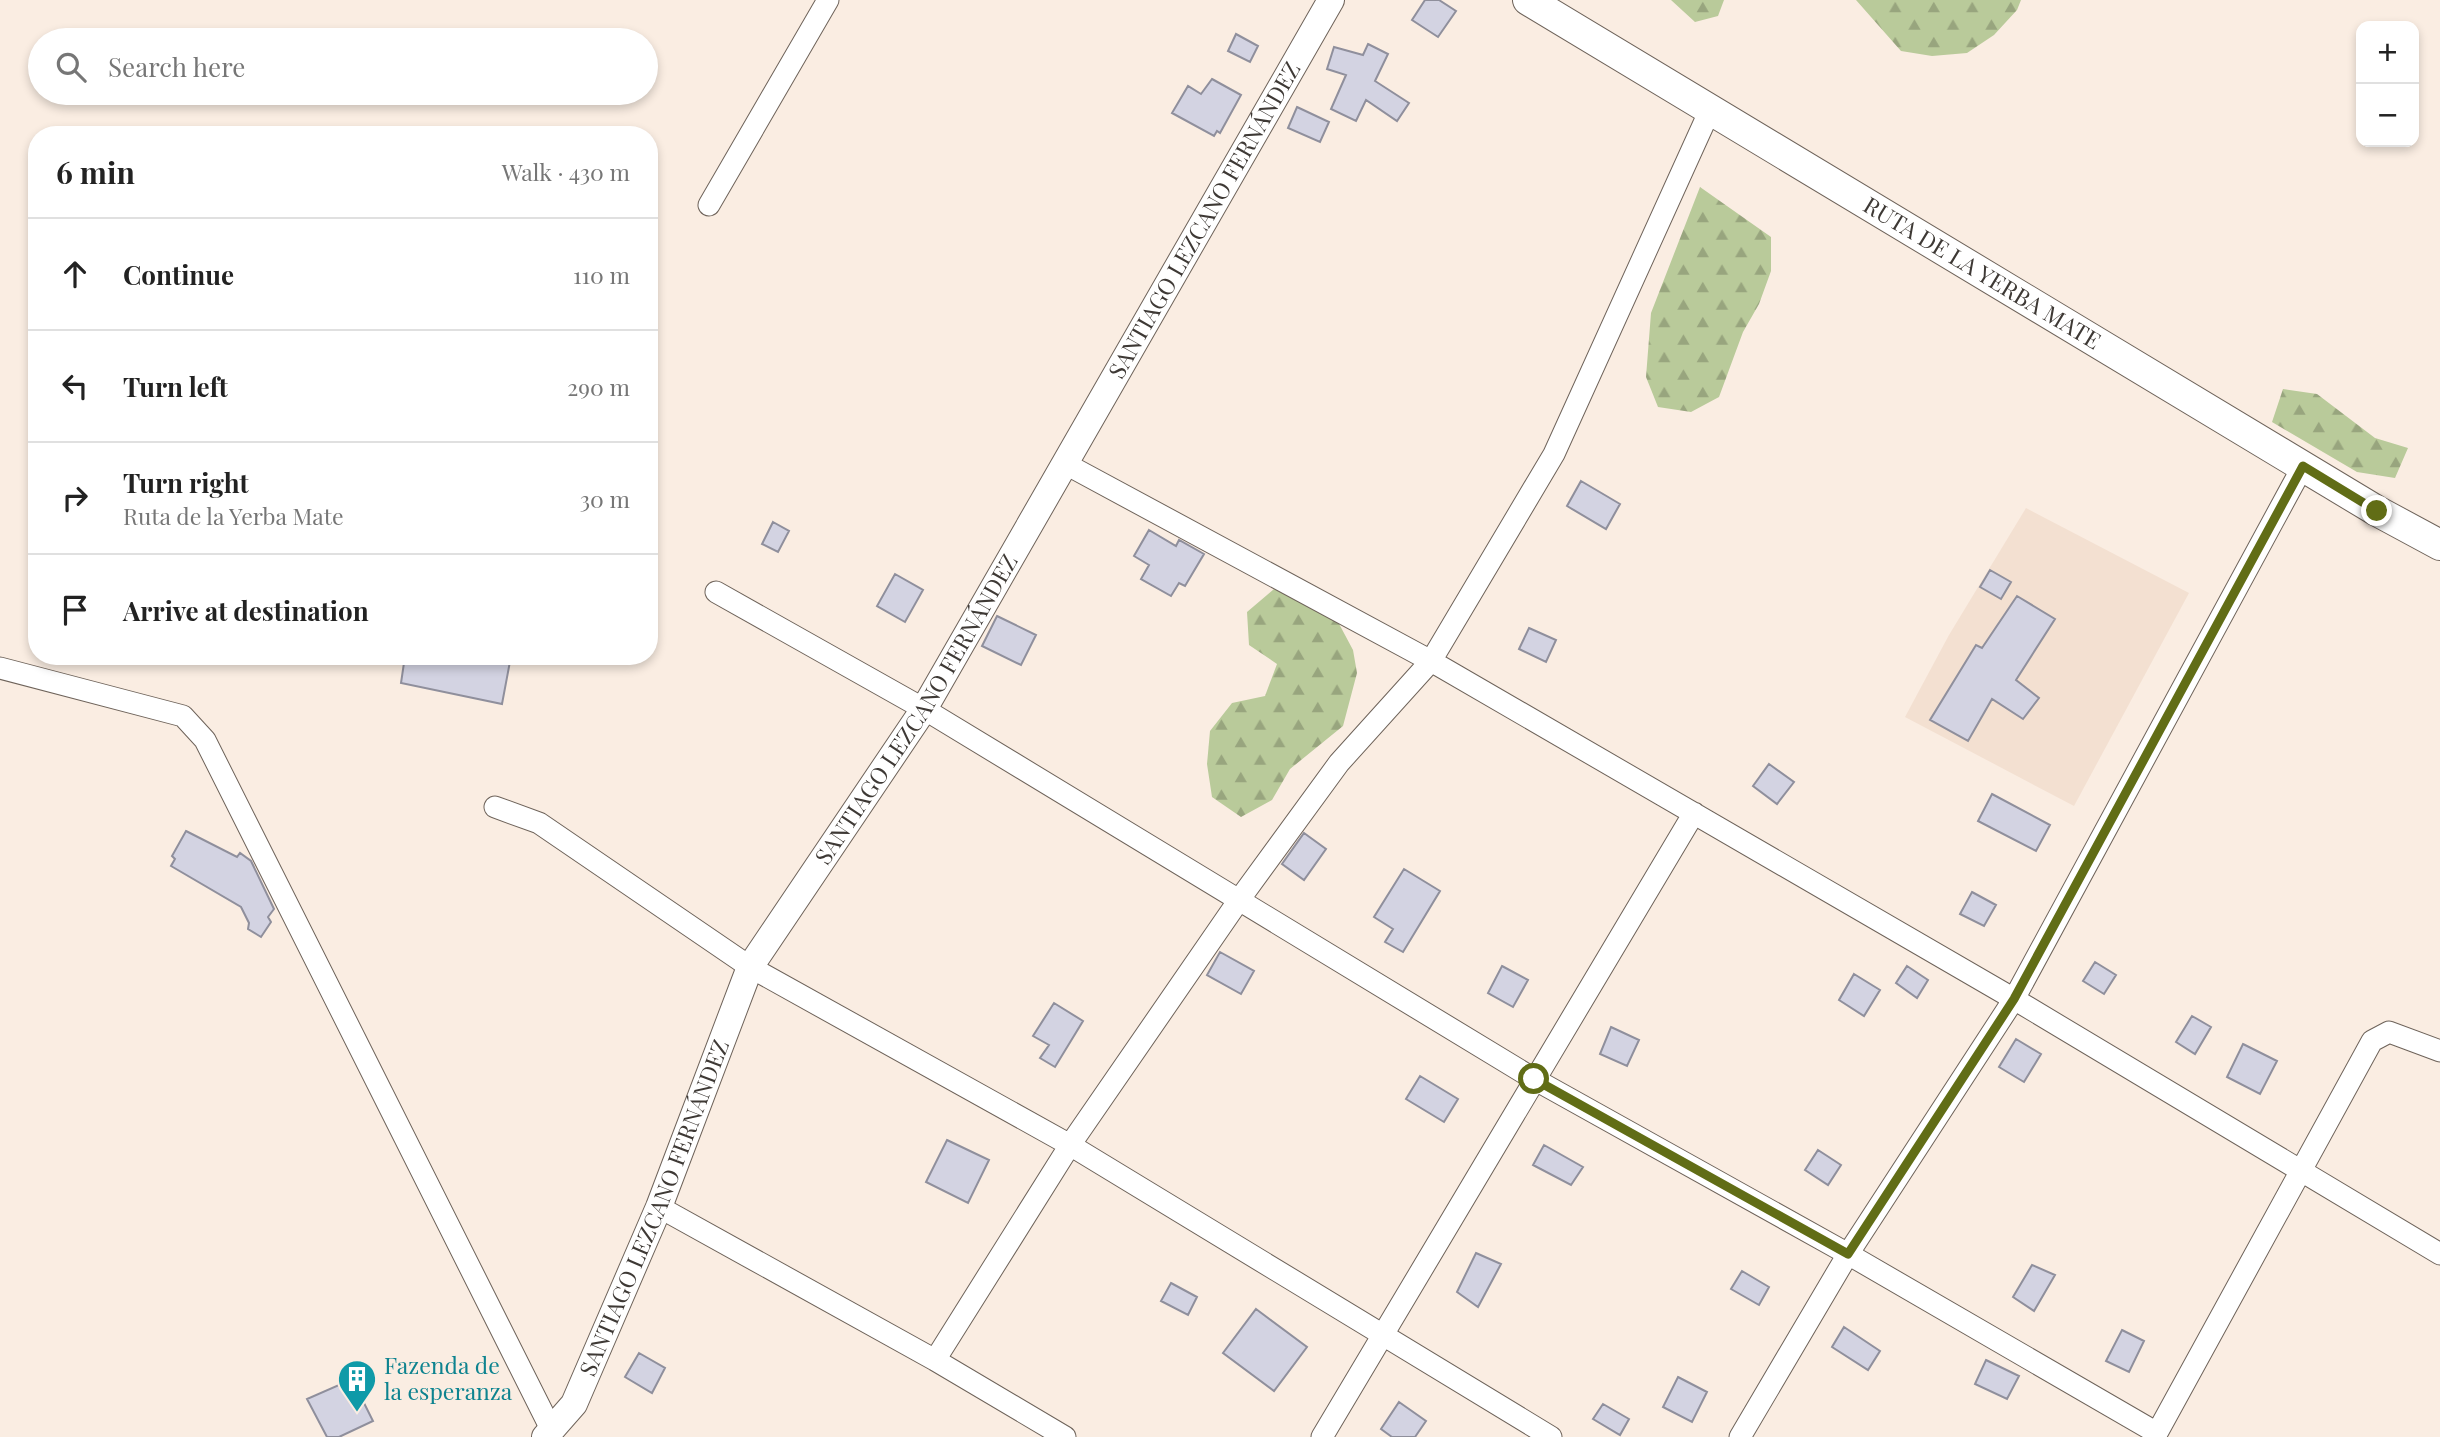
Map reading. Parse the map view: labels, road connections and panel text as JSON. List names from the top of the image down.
{
  "streets": {
    "main road": ["RUTA DE LA YERBA MATE"],
    "street": ["SANTIAGO LEZCANO FERNÁNDEZ"]
  },
  "places": {
    "building": ["Fazenda de la esperanza"]
  },
  "page": {
    "map_buttons": ["+", "−"],
    "search": "Search here",
    "heading": ["6 min", "Walk · 430 m"],
    "list": [
      ["Continue", "110 m"],
      ["Turn left", "290 m"],
      ["Turn right", "Ruta de la Yerba Mate", "30 m"],
      "Arrive at destination"
    ]
  }
}
